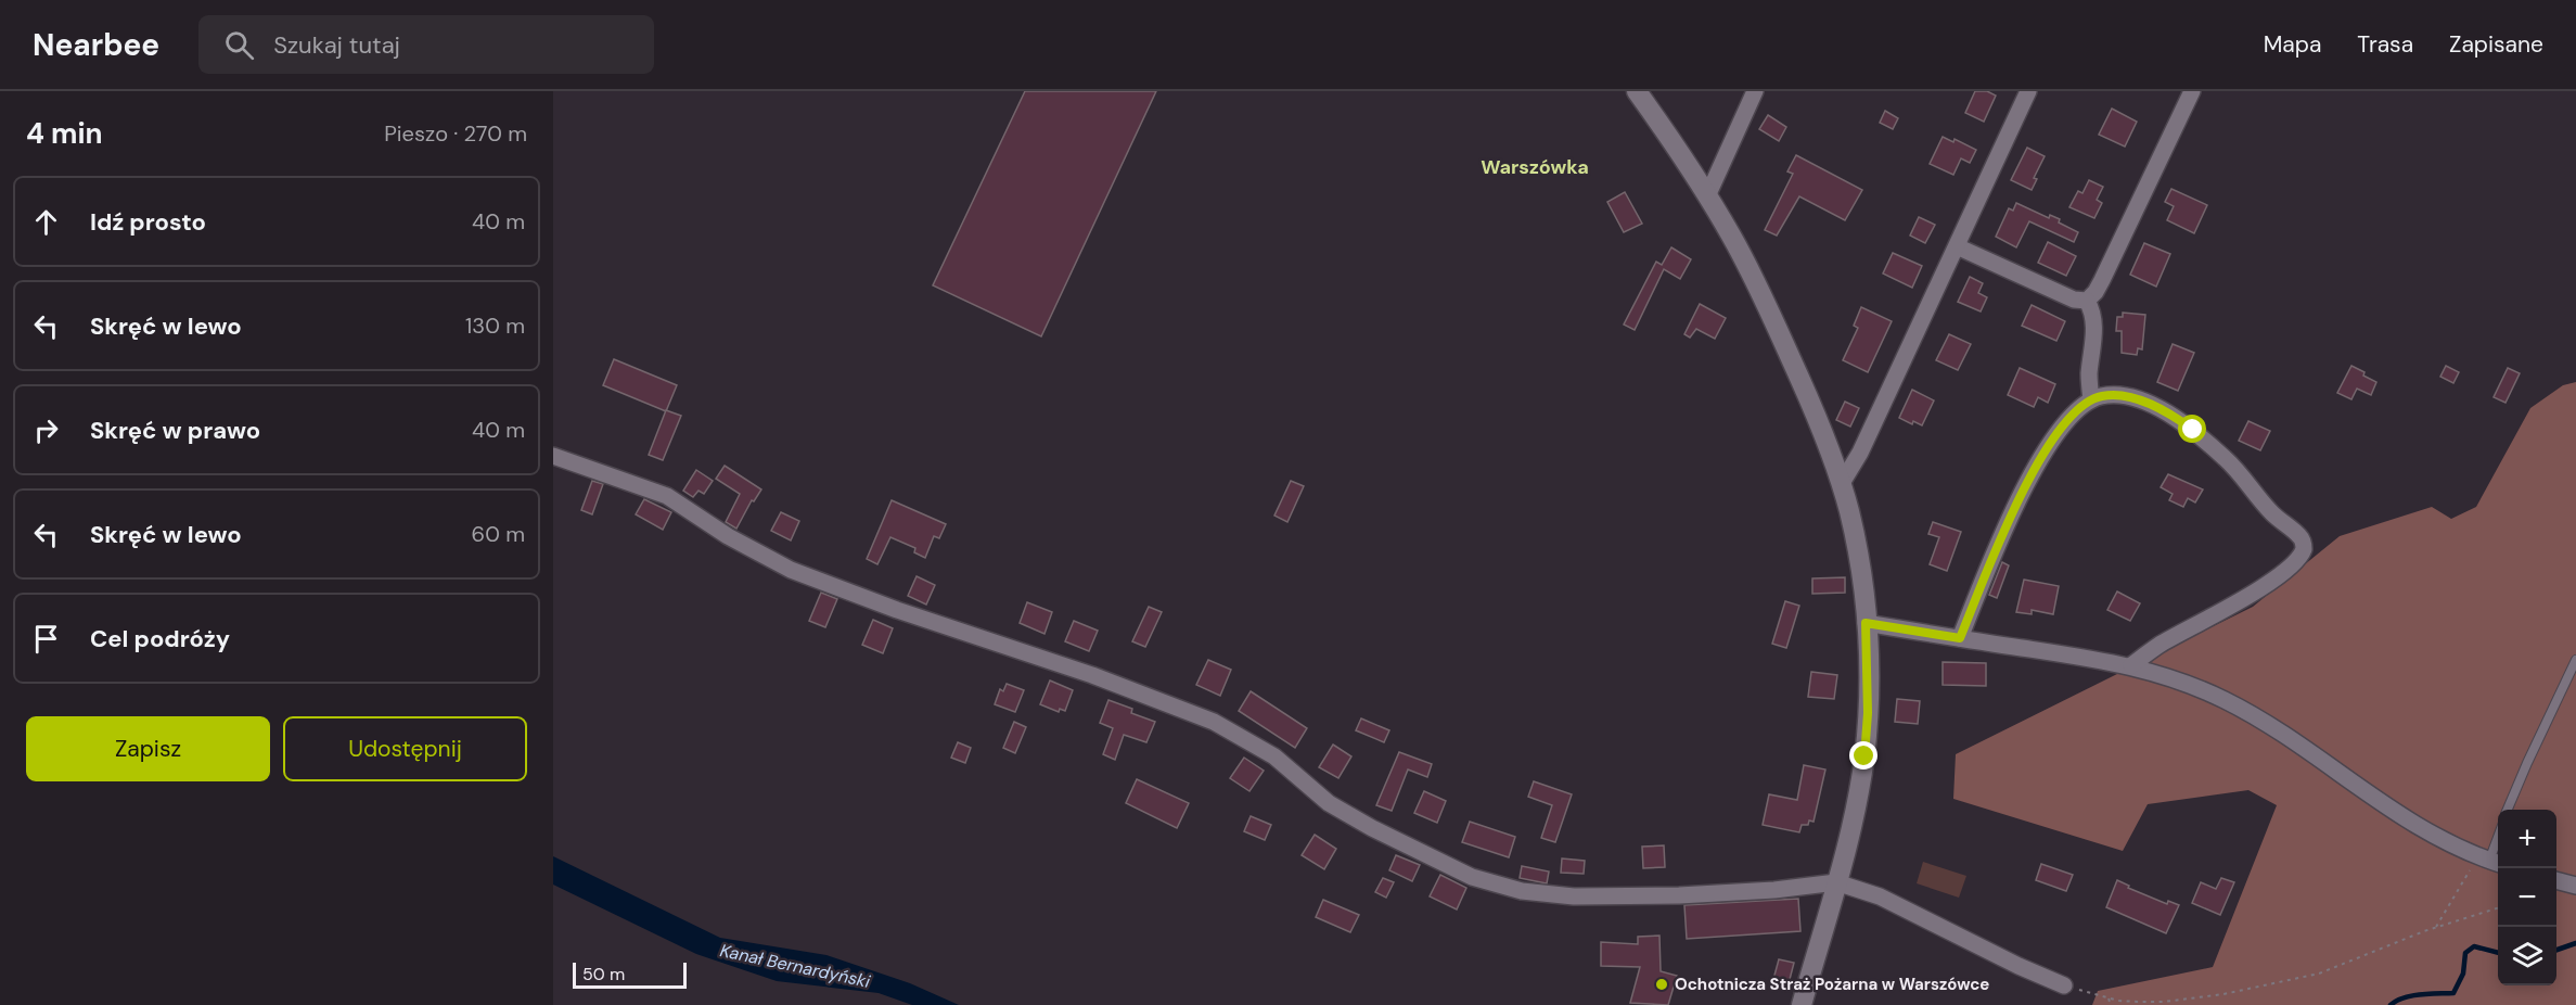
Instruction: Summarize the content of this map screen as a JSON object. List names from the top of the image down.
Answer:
{
  "districts": ["Warszówka"],
  "water": ["Kanał Bernardyński"],
  "places": ["Ochotnicza Straż Pożarna w Warszówce"],
  "scale_bar": "50 m",
  "page": {
    "header": "Nearbee",
    "search": "Szukaj tutaj",
    "nav": ["Mapa", "Trasa", "Zapisane"],
    "heading": ["4 min", "Pieszo · 270 m"],
    "list": [
      ["Idź prosto", "40 m"],
      ["Skręć w lewo", "130 m"],
      ["Skręć w prawo", "40 m"],
      ["Skręć w lewo", "60 m"],
      "Cel podróży"
    ],
    "buttons": ["Zapisz", "Udostępnij"],
    "map_buttons": ["+", "−"],
    "scale": "50 m"
  }
}
